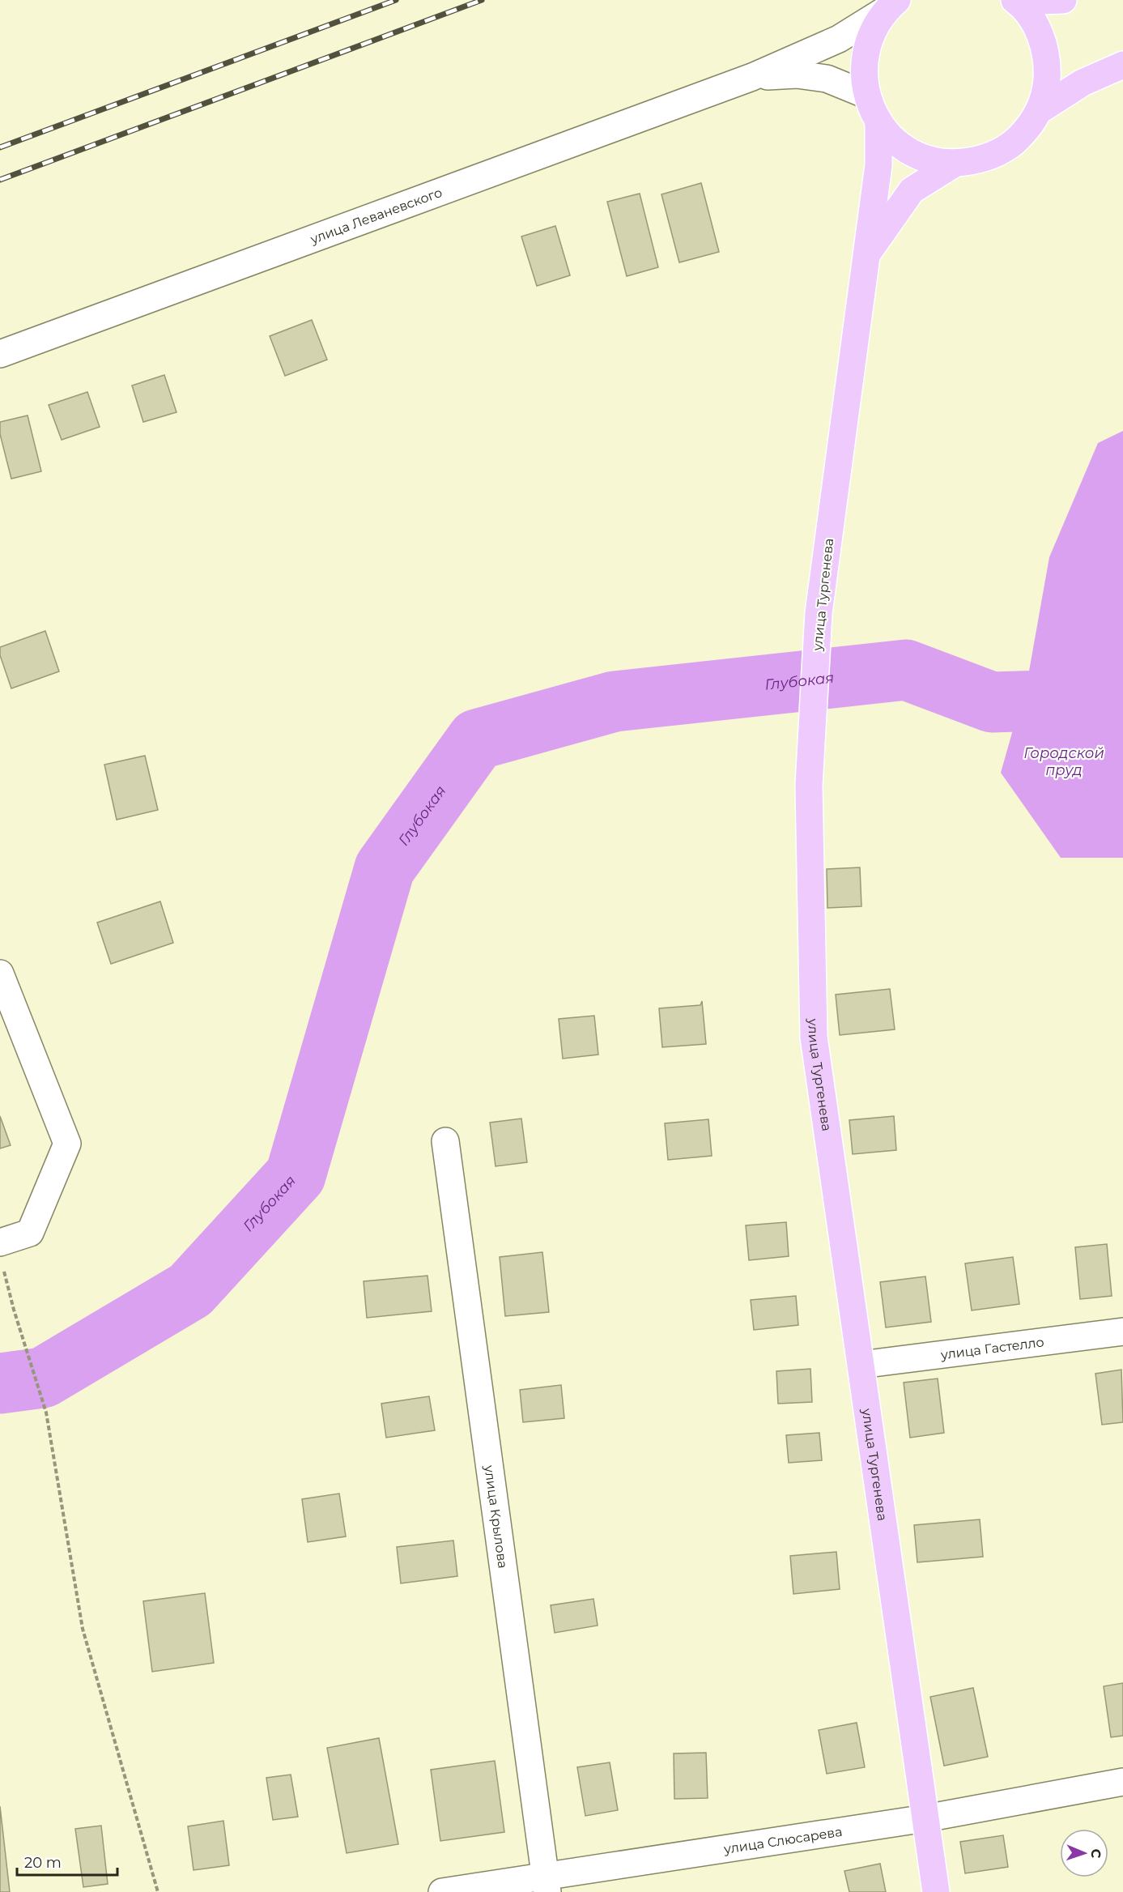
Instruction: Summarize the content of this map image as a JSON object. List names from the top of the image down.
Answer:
{
  "streets": {
    "main road": ["улица Тургенева"],
    "street": [
      "улица Леваневского",
      "улица Гастелло",
      "улица Крылова",
      "улица Слюсарева"
    ]
  },
  "crossings": [
    ["улица Тургенева", "улица Гастелло"],
    ["улица Тургенева", "улица Слюсарева"],
    ["улица Крылова", "улица Слюсарева"]
  ],
  "water": ["Глубокая", "Городской пруд"],
  "scale_bar": "20 m",
  "north": "right"
}
